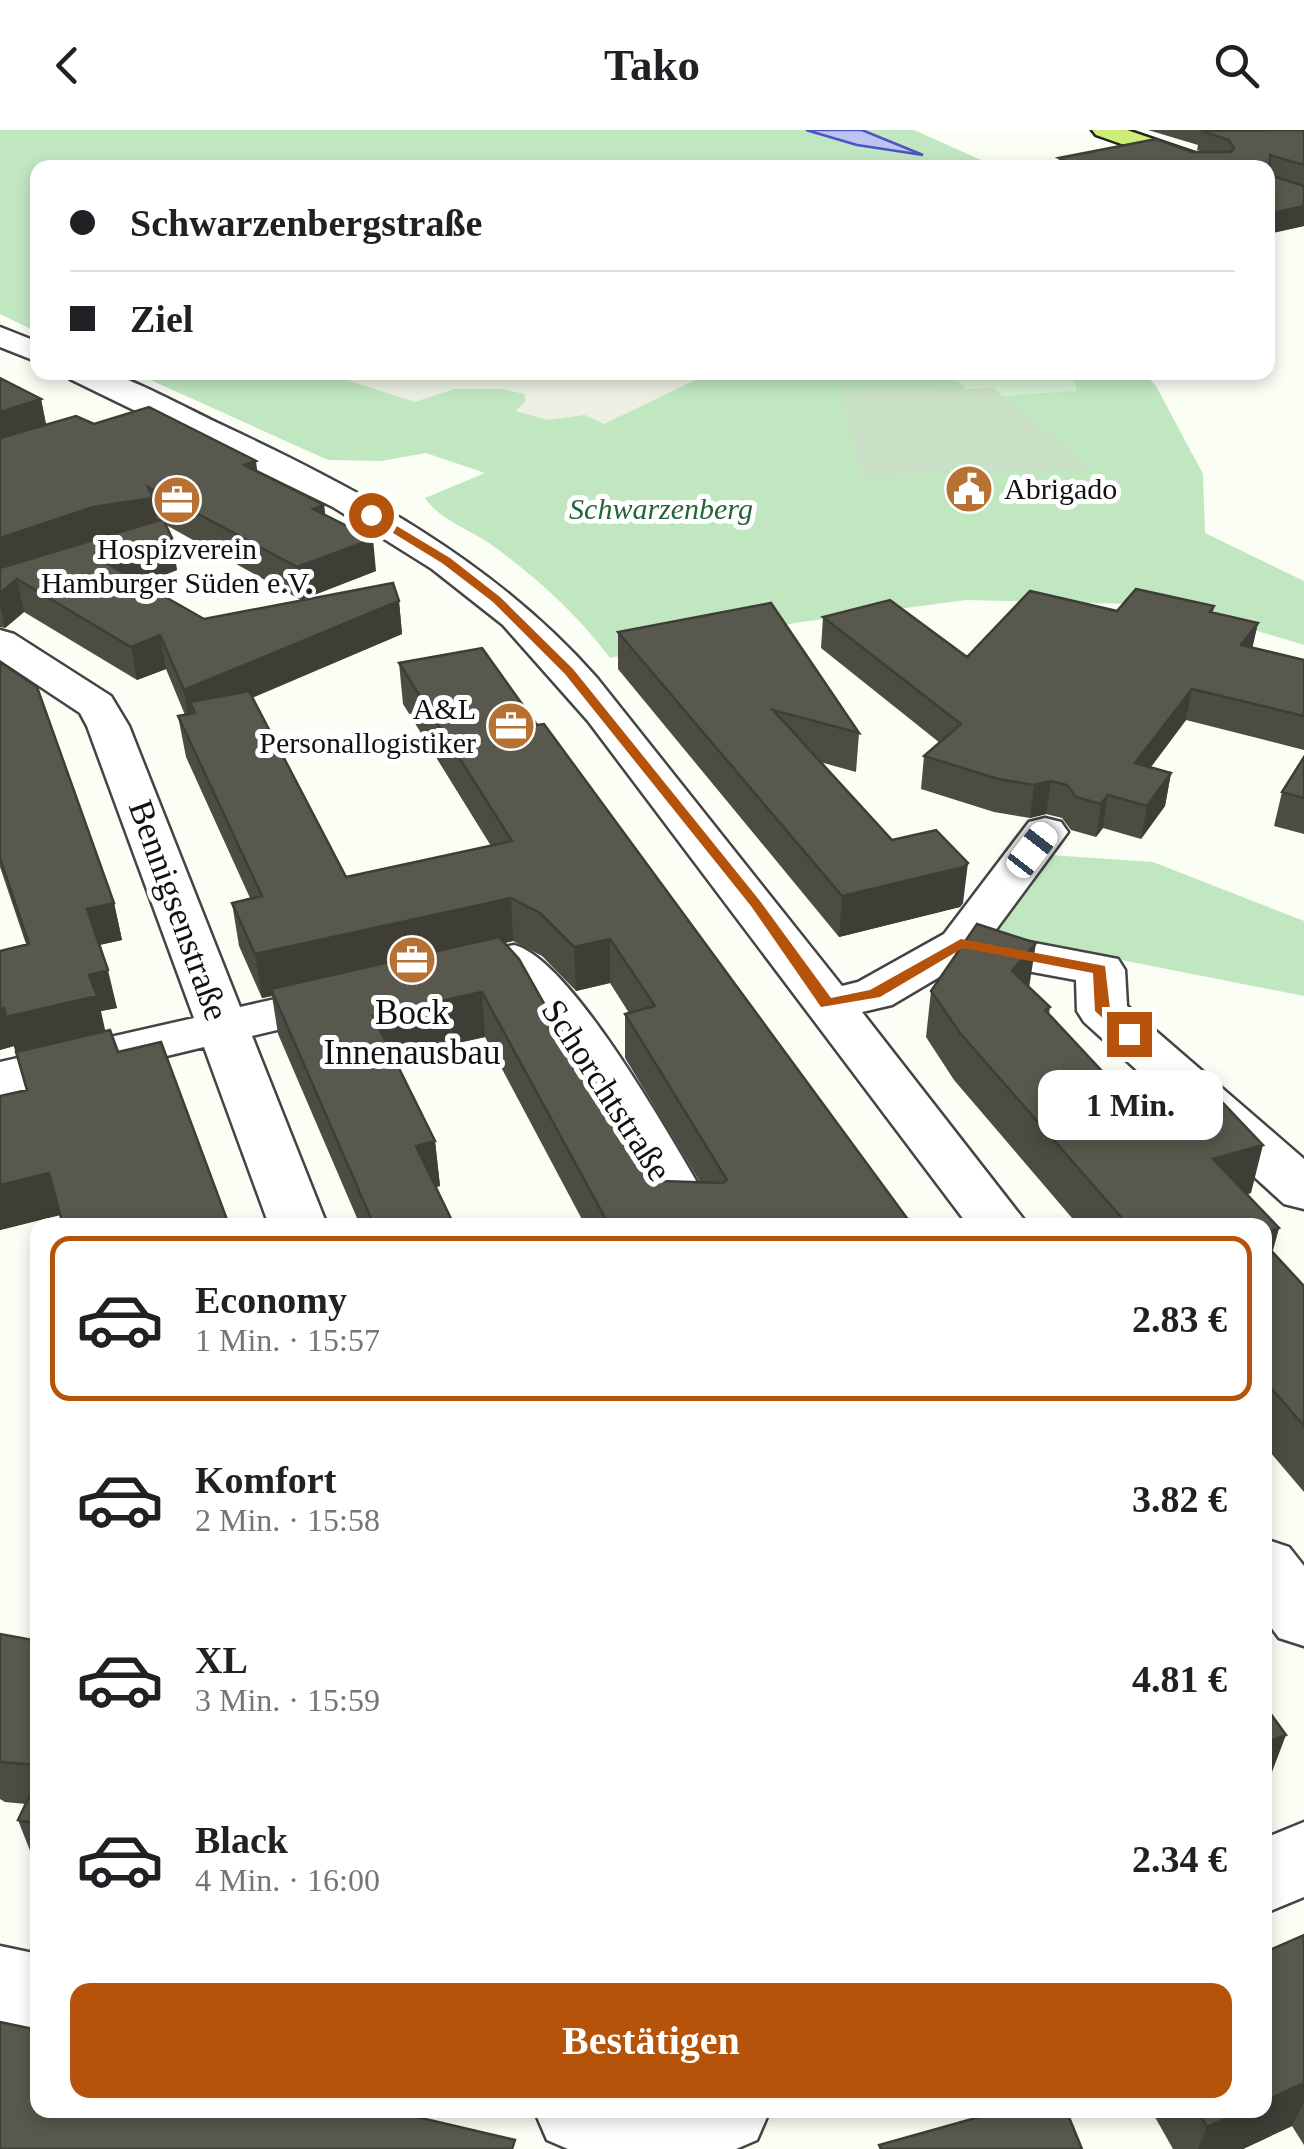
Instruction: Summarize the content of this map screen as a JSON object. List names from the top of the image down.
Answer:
{
  "streets": {
    "street": ["Bennigsenstraße", "Schorchtstraße"]
  },
  "crossings": [
    ["Bennigsenstraße", "Schorchtstraße"]
  ],
  "parks": ["Schwarzenberg"],
  "places": {
    "public building": ["Abrigado"],
    "office": ["Hospizverein Hamburger Süden e.V.", "A&L Personallogistiker", "Bock Innenausbau"]
  },
  "page": {
    "header": "Tako",
    "banner": ["Schwarzenbergstraße", "Ziel"],
    "bubble": "1 Min.",
    "list": [
      {
        "name": "Economy",
        "note": "1 Min. · 15:57",
        "value": "2.83 €"
      },
      {
        "name": "Komfort",
        "note": "2 Min. · 15:58",
        "value": "3.82 €"
      },
      {
        "name": "XL",
        "note": "3 Min. · 15:59",
        "value": "4.81 €"
      },
      {
        "name": "Black",
        "note": "4 Min. · 16:00",
        "value": "2.34 €"
      }
    ],
    "buttons": "Bestätigen"
  }
}
